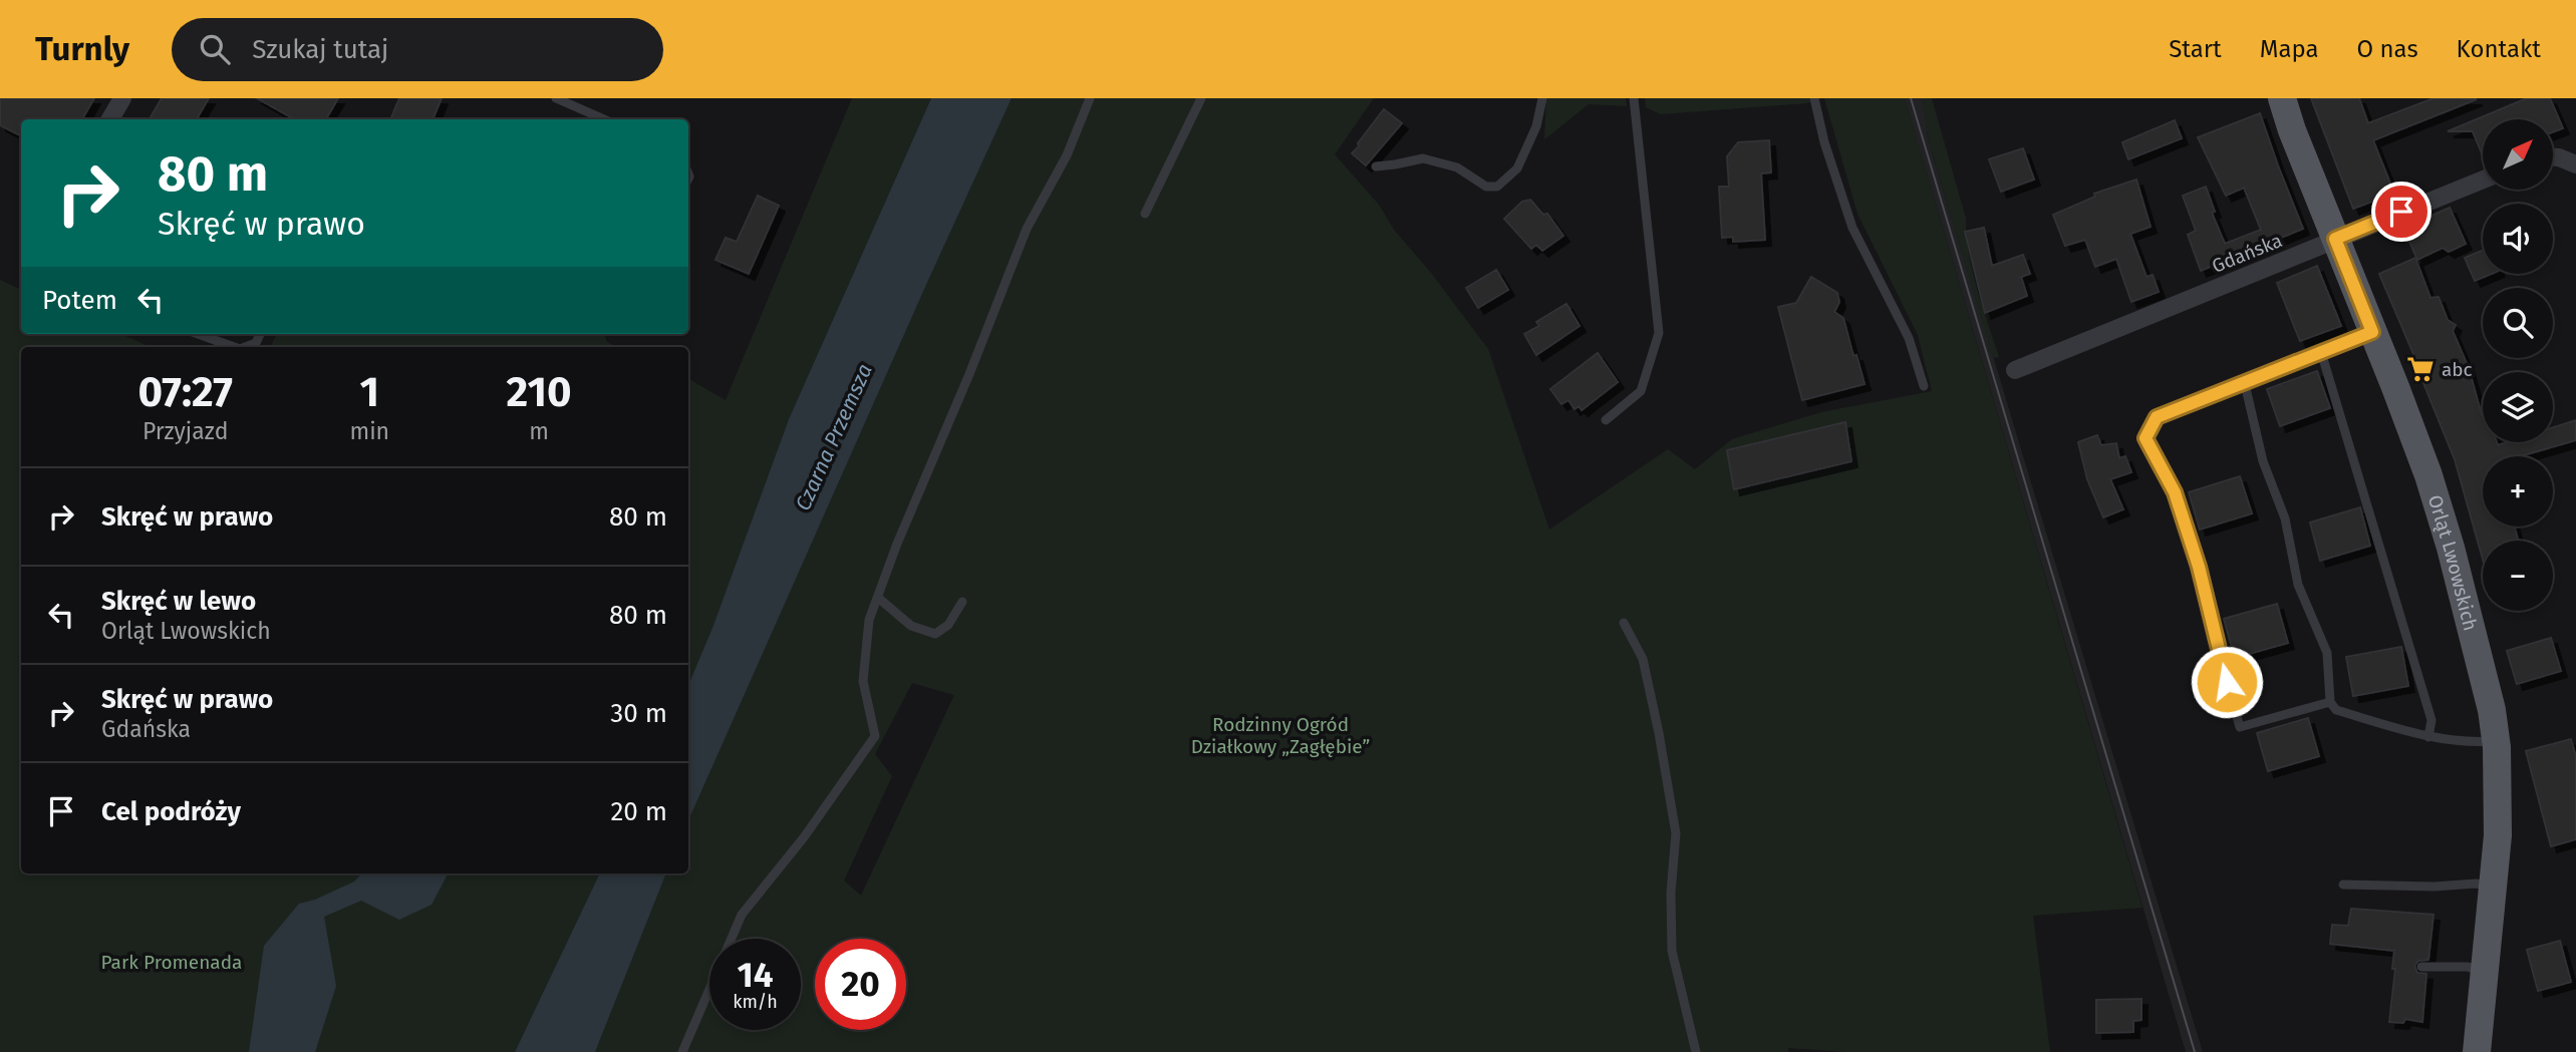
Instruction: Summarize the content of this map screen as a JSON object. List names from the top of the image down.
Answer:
{
  "streets": {
    "main road": ["Orląt Lwowskich"],
    "street": ["Gdańska"]
  },
  "crossings": [
    ["Gdańska", "Orląt Lwowskich"]
  ],
  "water": ["Czarna Przemsza"],
  "parks": ["Rodzinny Ogród Działkowy „Zagłębie”", "Park Promenada"],
  "places": {
    "supermarket": ["abc"]
  },
  "north": "top right",
  "page": {
    "header": "Turnly",
    "search": "Szukaj tutaj",
    "nav": [
      "Start",
      "Mapa",
      "O nas",
      "Kontakt"
    ],
    "map_buttons": ["+", "−"],
    "turn": ["80 m", "Skręć w prawo"],
    "then": "Potem",
    "eta": [
      "07:27",
      "Przyjazd",
      "1",
      "min",
      "210",
      "m"
    ],
    "list": [
      {
        "name": "Skręć w prawo",
        "value": "80 m"
      },
      {
        "name": "Skręć w lewo",
        "note": "Orląt Lwowskich",
        "value": "80 m"
      },
      {
        "name": "Skręć w prawo",
        "note": "Gdańska",
        "value": "30 m"
      },
      {
        "name": "Cel podróży",
        "value": "20 m"
      }
    ],
    "speed": "14 km/h",
    "limit": "20"
  }
}
